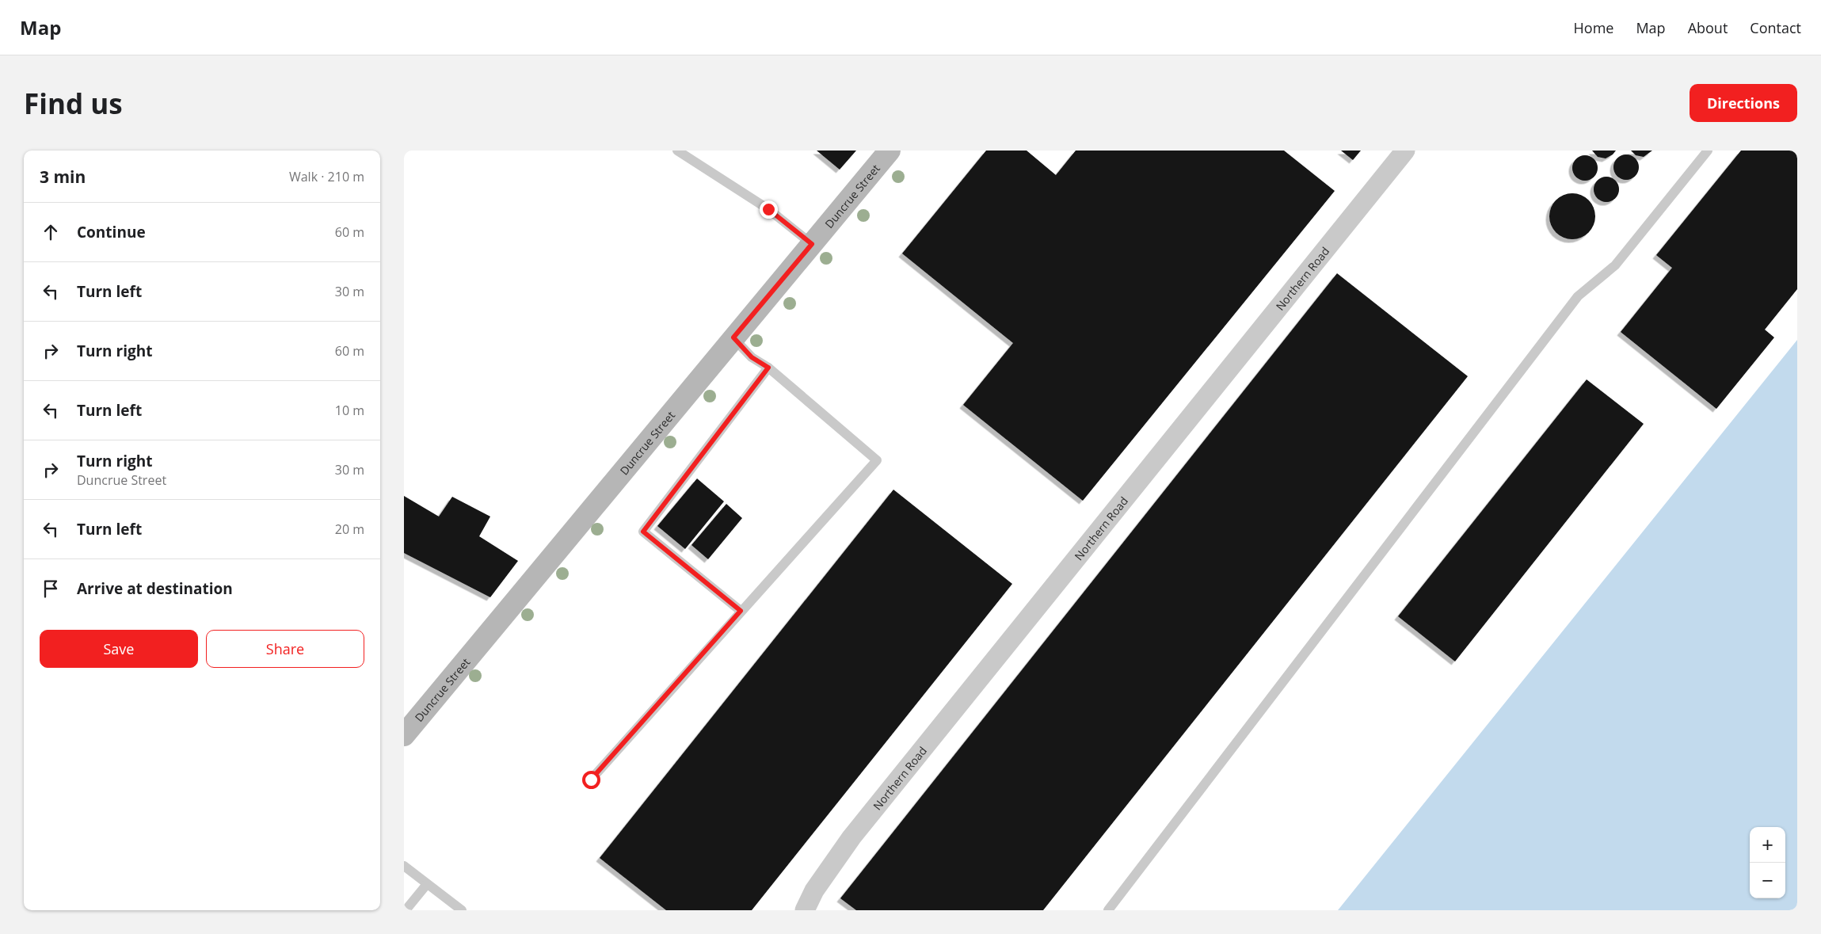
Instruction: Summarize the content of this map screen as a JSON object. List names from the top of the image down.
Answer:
{
  "streets": {
    "street": ["Duncrue Street", "Northern Road"]
  },
  "page": {
    "header": "Map",
    "nav": [
      "Home",
      "Map",
      "About",
      "Contact"
    ],
    "buttons": [
      "Directions",
      ["Save", "Share"]
    ],
    "title": "Find us",
    "heading": ["3 min", "Walk · 210 m"],
    "list": [
      ["Continue", "60 m"],
      ["Turn left", "30 m"],
      ["Turn right", "60 m"],
      ["Turn left", "10 m"],
      ["Turn right", "Duncrue Street", "30 m"],
      ["Turn left", "20 m"],
      "Arrive at destination"
    ],
    "map_buttons": ["+", "−"]
  }
}
